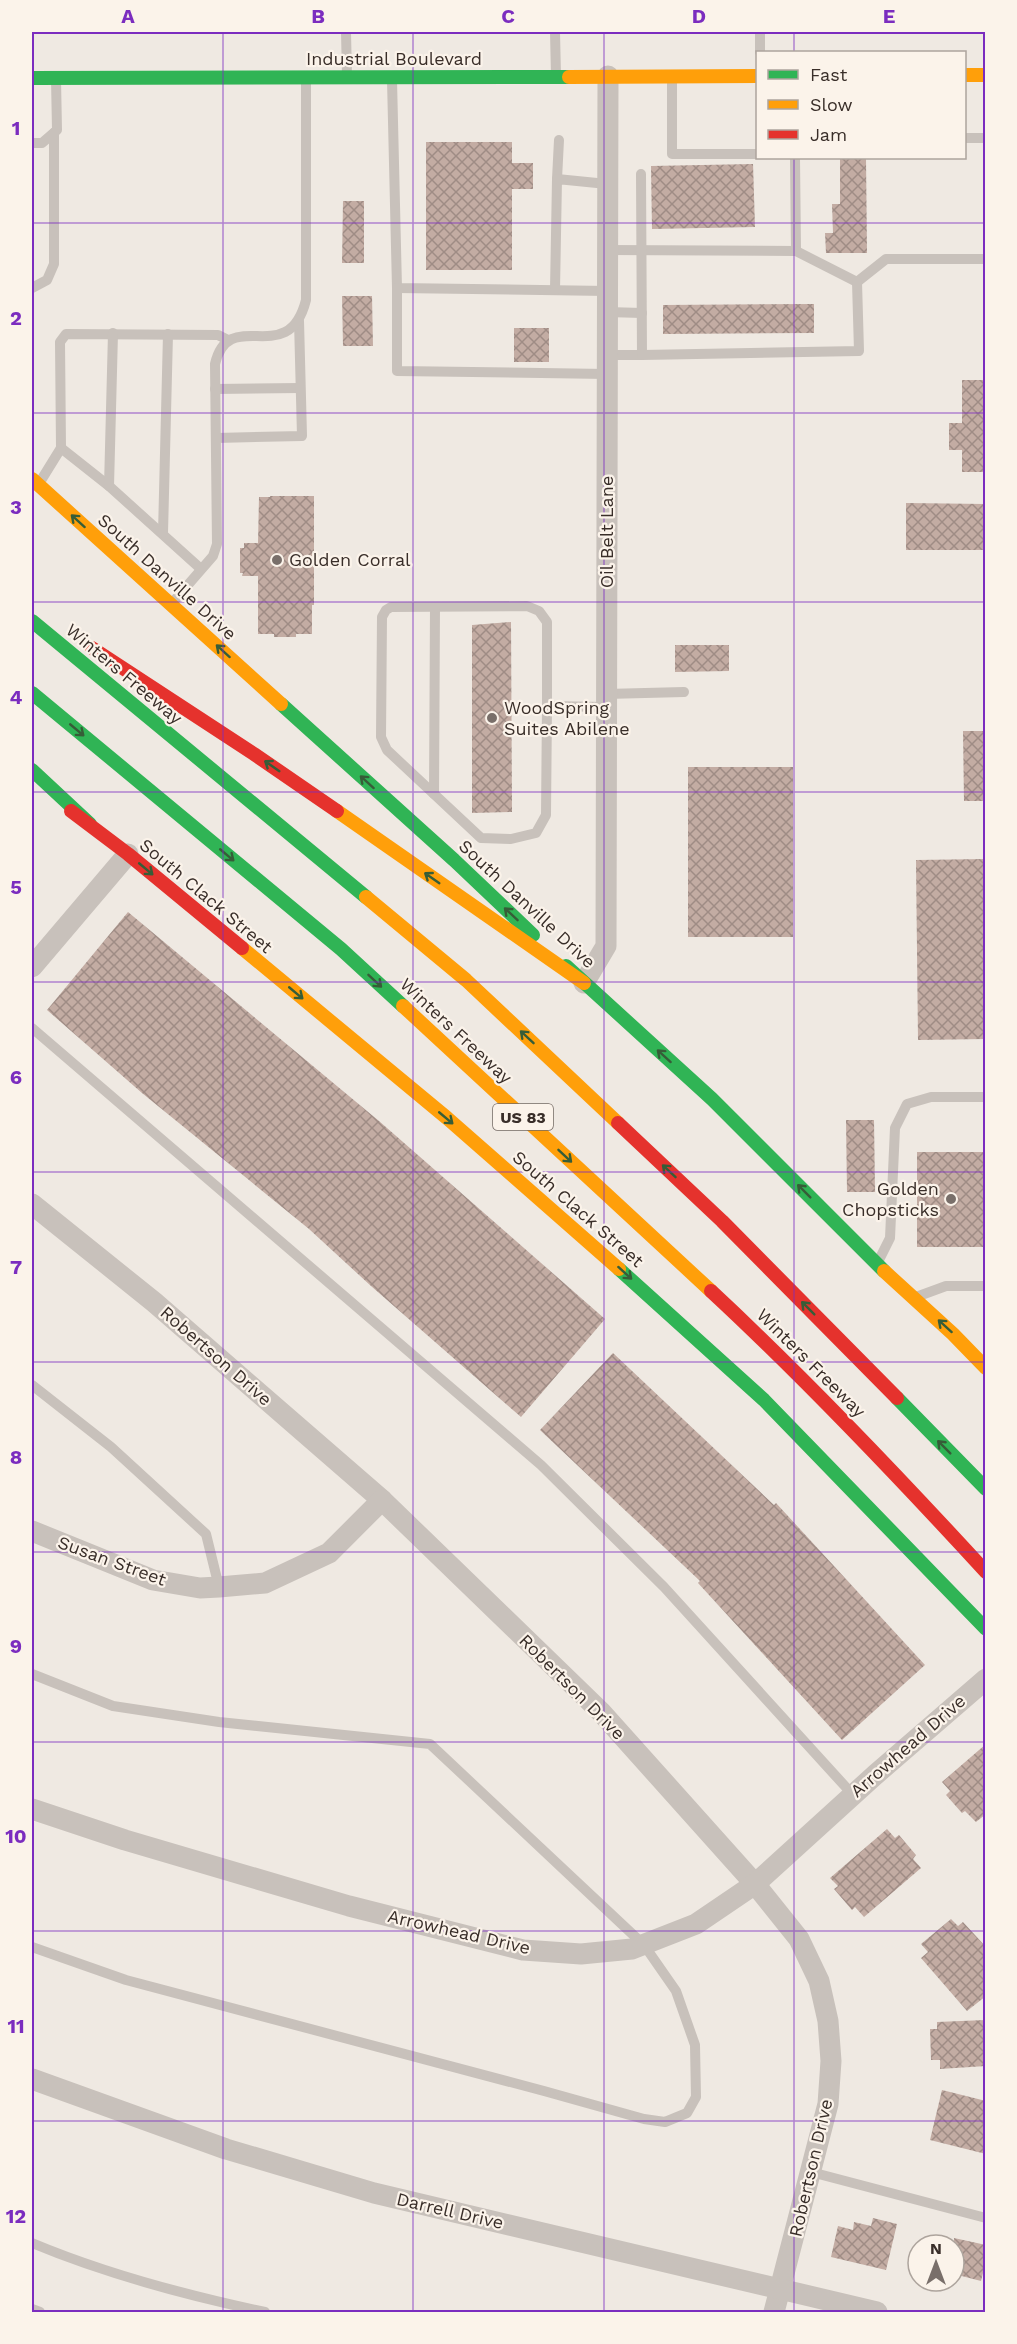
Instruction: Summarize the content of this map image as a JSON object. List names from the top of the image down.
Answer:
{
  "streets": {
    "main road": [
      "Industrial Boulevard",
      "South Danville Drive",
      "Winters Freeway",
      "South Clack Street",
      "US 83"
    ],
    "street": [
      "Oil Belt Lane",
      "Robertson Drive",
      "Susan Street",
      "Arrowhead Drive",
      "Darrell Drive"
    ]
  },
  "crossings": [
    ["Industrial Boulevard", "Oil Belt Lane"],
    ["Oil Belt Lane", "South Danville Drive"],
    ["Robertson Drive", "Susan Street"],
    ["Robertson Drive", "Arrowhead Drive"],
    ["Robertson Drive", "Darrell Drive"]
  ],
  "one_way": ["South Clack Street"],
  "places": ["Golden Corral", "WoodSpring Suites Abilene", "Golden Chopsticks"],
  "legend": ["Fast", "Slow", "Jam"],
  "north": "top",
  "grid": {
    "columns": [
      "A",
      "B",
      "C",
      "D",
      "E"
    ],
    "rows": [
      "1",
      "2",
      "3",
      "4",
      "5",
      "6",
      "7",
      "8",
      "9",
      "10",
      "11",
      "12"
    ]
  }
}
